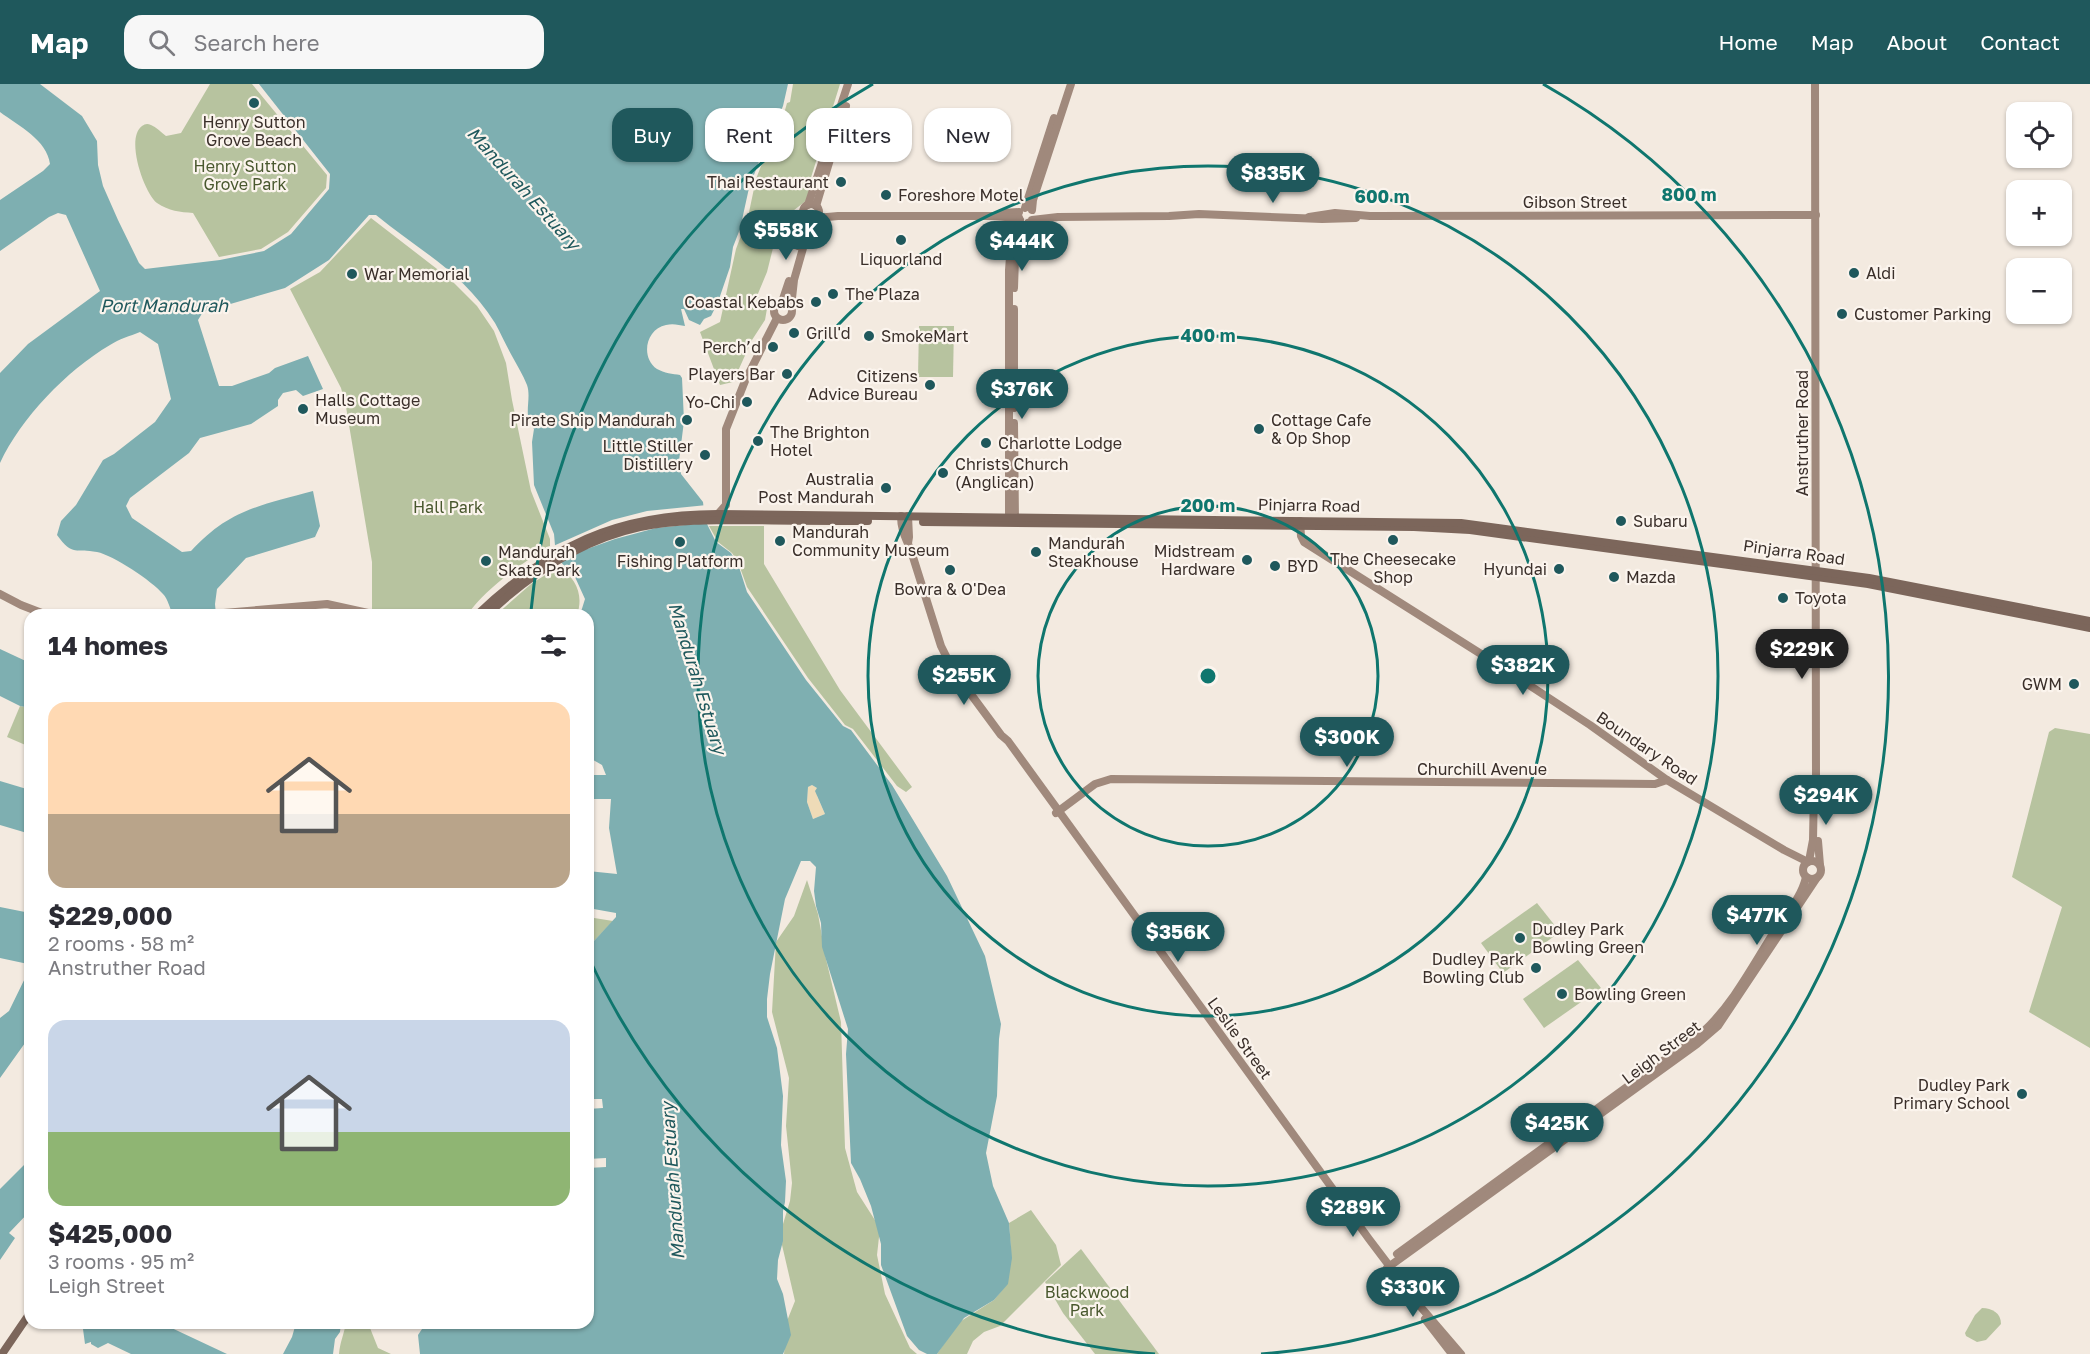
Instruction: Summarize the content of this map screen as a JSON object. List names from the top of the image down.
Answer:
{
  "streets": {
    "main road": ["Pinjarra Road"],
    "street": [
      "Gibson Street",
      "Anstruther Road",
      "Boundary Road",
      "Churchill Avenue",
      "Leslie Street",
      "Leigh Street"
    ]
  },
  "crossings": [
    ["Gibson Street", "Anstruther Road"],
    ["Anstruther Road", "Pinjarra Road"],
    ["Anstruther Road", "Boundary Road"],
    ["Anstruther Road", "Leigh Street"],
    ["Pinjarra Road", "Boundary Road"],
    ["Pinjarra Road", "Leslie Street"],
    ["Boundary Road", "Churchill Avenue"],
    ["Churchill Avenue", "Leslie Street"],
    ["Leslie Street", "Leigh Street"]
  ],
  "water": ["Mandurah Estuary", "Port Mandurah"],
  "parks": ["Henry Sutton Grove Park", "Hall Park", "Blackwood Park"],
  "places": [
    "Henry Sutton Grove Beach",
    "Thai Restaurant",
    "Foreshore Motel",
    "Liquorland",
    "Aldi",
    "War Memorial",
    "The Plaza",
    "Coastal Kebabs",
    "Customer Parking",
    "Grill'd",
    "SmokeMart",
    "Perch’d",
    "Players Bar",
    "Citizens Advice Bureau",
    "Yo-Chi",
    "Halls Cottage Museum",
    "Pirate Ship Mandurah",
    "Cottage Cafe & Op Shop",
    "The Brighton Hotel",
    "Charlotte Lodge",
    "Little Stiller Distillery",
    "Christs Church (Anglican)",
    "Australia Post Mandurah",
    "Subaru",
    "The Cheesecake Shop",
    "Mandurah Community Museum",
    "Fishing Platform",
    "Mandurah Steakhouse",
    "Midstream Hardware",
    "Mandurah Skate Park",
    "BYD",
    "Hyundai",
    "Bowra & O'Dea",
    "Mazda",
    "Toyota",
    "GWM",
    "Dudley Park Bowling Green",
    "Dudley Park Bowling Club",
    "Bowling Green",
    "Dudley Park Primary School"
  ],
  "page": {
    "header": "Map",
    "search": "Search here",
    "nav": [
      "Home",
      "Map",
      "About",
      "Contact"
    ],
    "map_buttons": ["+", "−"],
    "chip": [
      "Buy",
      "Rent",
      "Filters",
      "New"
    ],
    "price": [
      "$835K",
      "$558K",
      "$444K",
      "$376K",
      "$229K",
      "$382K",
      "$255K",
      "$300K",
      "$294K",
      "$477K",
      "$356K",
      "$425K",
      "$289K",
      "$330K"
    ],
    "heading": "14 homes",
    "list": [
      {
        "name": "$229,000",
        "note": "2 rooms · 58 m² · Anstruther Road"
      },
      {
        "name": "$425,000",
        "note": "3 rooms · 95 m² · Leigh Street"
      }
    ]
  },
  "rings": [
    "800 m",
    "600 m",
    "400 m",
    "200 m"
  ]
}
